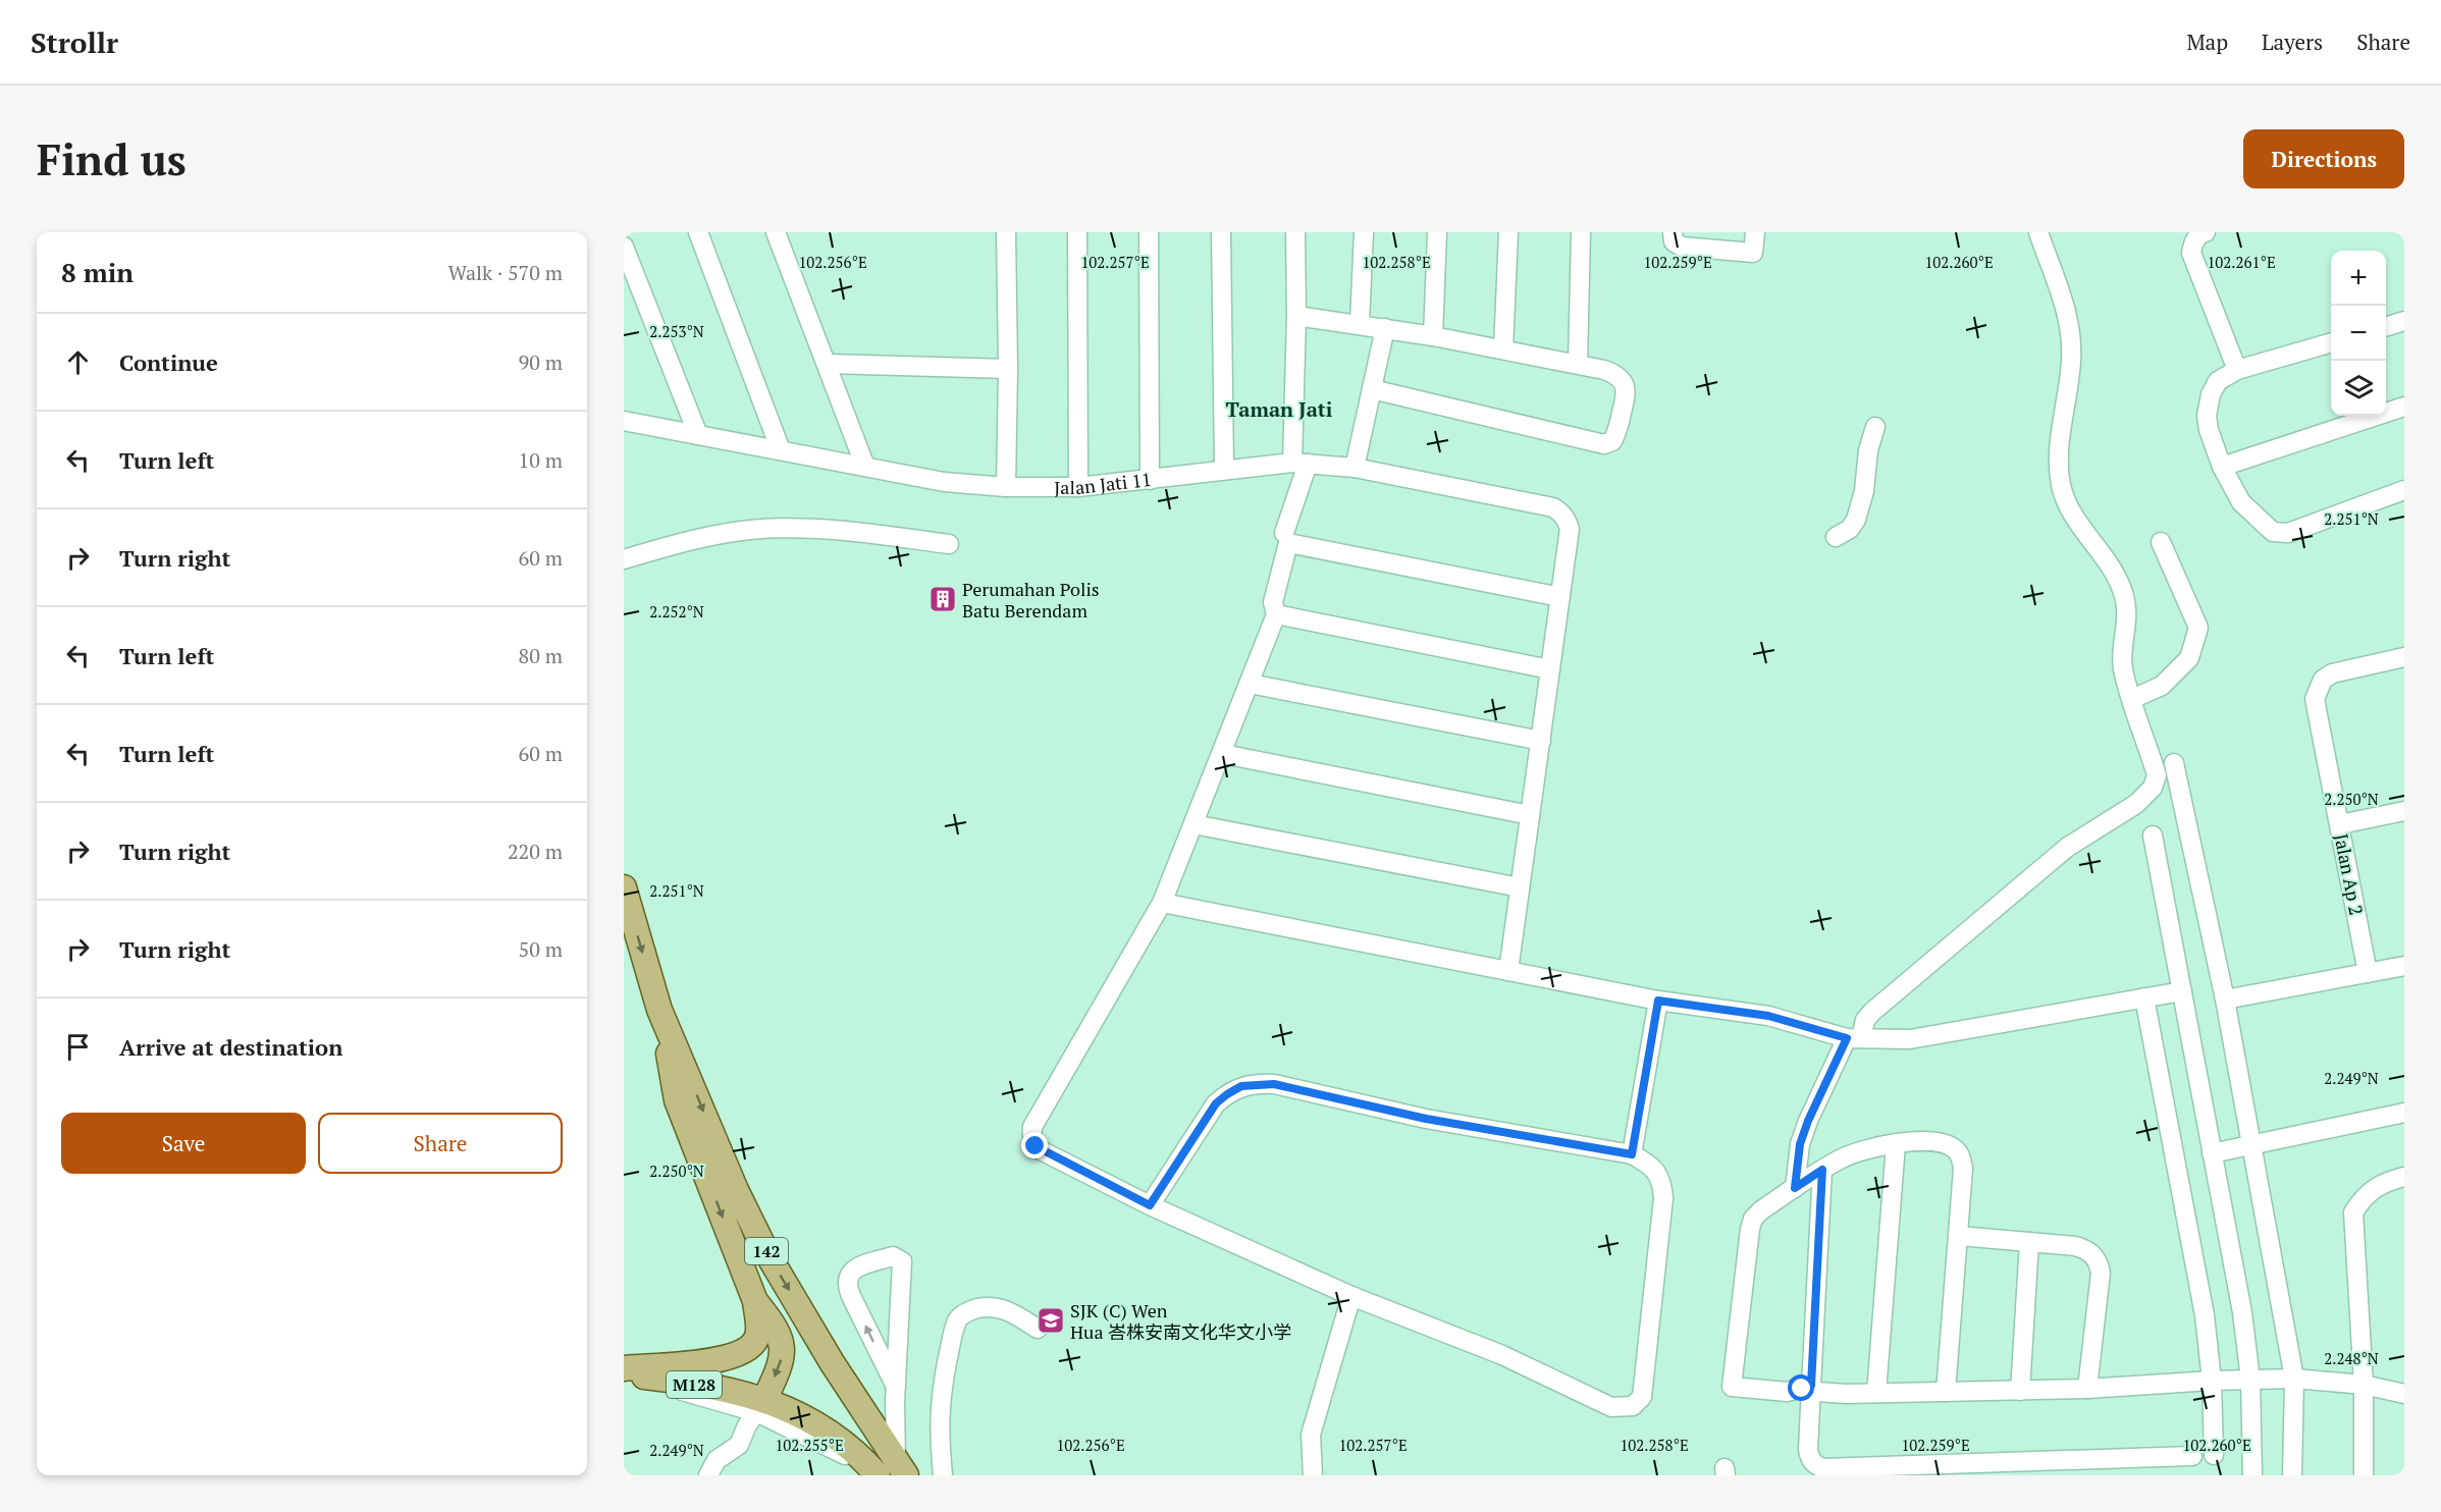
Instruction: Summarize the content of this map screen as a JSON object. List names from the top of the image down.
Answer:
{
  "streets": {
    "main road": ["142", "M128"],
    "street": ["Jalan Jati 11", "Jalan Ap 2"]
  },
  "districts": ["Taman Jati"],
  "places": {
    "building": ["Perumahan Polis Batu Berendam"],
    "school or university": ["SJK (C) Wen Hua 峇株安南文化华文小学"]
  },
  "page": {
    "header": "Strollr",
    "nav": ["Map", "Layers", "Share"],
    "buttons": [
      "Directions",
      ["Save", "Share"]
    ],
    "title": "Find us",
    "heading": ["8 min", "Walk · 570 m"],
    "map_buttons": ["+", "−"],
    "list": [
      ["Continue", "90 m"],
      ["Turn left", "10 m"],
      ["Turn right", "60 m"],
      ["Turn left", "80 m"],
      ["Turn left", "60 m"],
      ["Turn right", "220 m"],
      ["Turn right", "50 m"],
      "Arrive at destination"
    ]
  },
  "coordinates": [
    "102.256°E",
    "102.257°E",
    "102.258°E",
    "102.259°E",
    "102.260°E",
    "102.261°E",
    "2.253°N",
    "2.251°N",
    "2.252°N",
    "2.250°N",
    "2.249°N",
    "2.248°N",
    "102.255°E"
  ]
}
